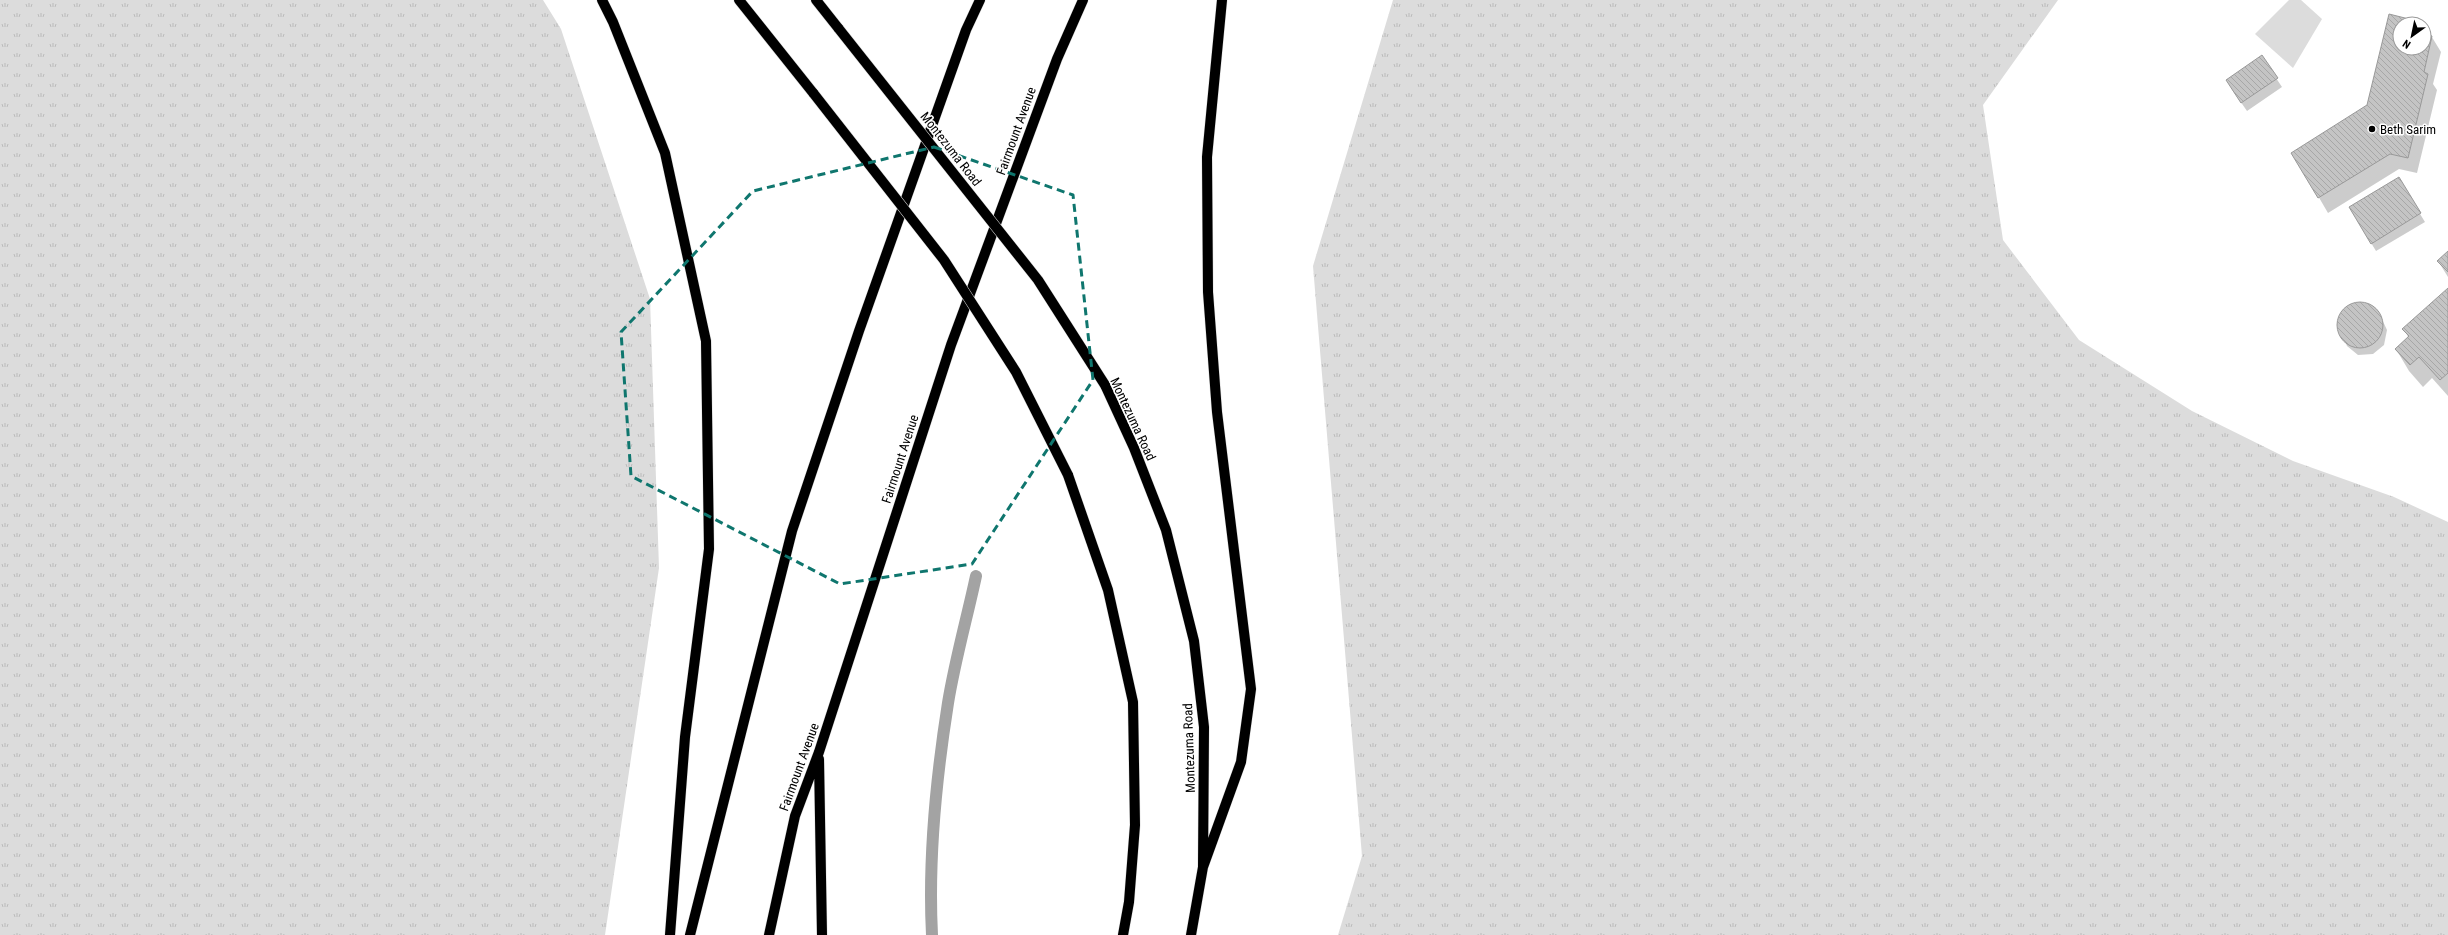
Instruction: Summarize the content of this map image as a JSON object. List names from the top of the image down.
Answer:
{
  "streets": {
    "main road": ["Fairmount Avenue", "Montezuma Road"]
  },
  "places": ["Beth Sarim"],
  "north": "bottom left"
}
